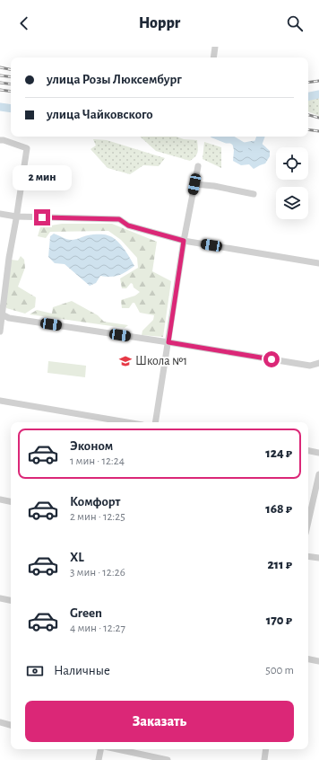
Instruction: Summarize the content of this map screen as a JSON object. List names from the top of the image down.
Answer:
{
  "places": {
    "school or university": ["Школа №1"]
  },
  "page": {
    "header": "Hoppr",
    "banner": ["улица Розы Люксембург", "улица Чайковского"],
    "bubble": "2 мин",
    "list": [
      {
        "name": "Эконом",
        "note": "1 мин · 12:24",
        "value": "124 ₽"
      },
      {
        "name": "Комфорт",
        "note": "2 мин · 12:25",
        "value": "168 ₽"
      },
      {
        "name": "XL",
        "note": "3 мин · 12:26",
        "value": "211 ₽"
      },
      {
        "name": "Green",
        "note": "4 мин · 12:27",
        "value": "170 ₽"
      }
    ],
    "pay": ["Наличные", "500 m"],
    "buttons": "Заказать"
  }
}
